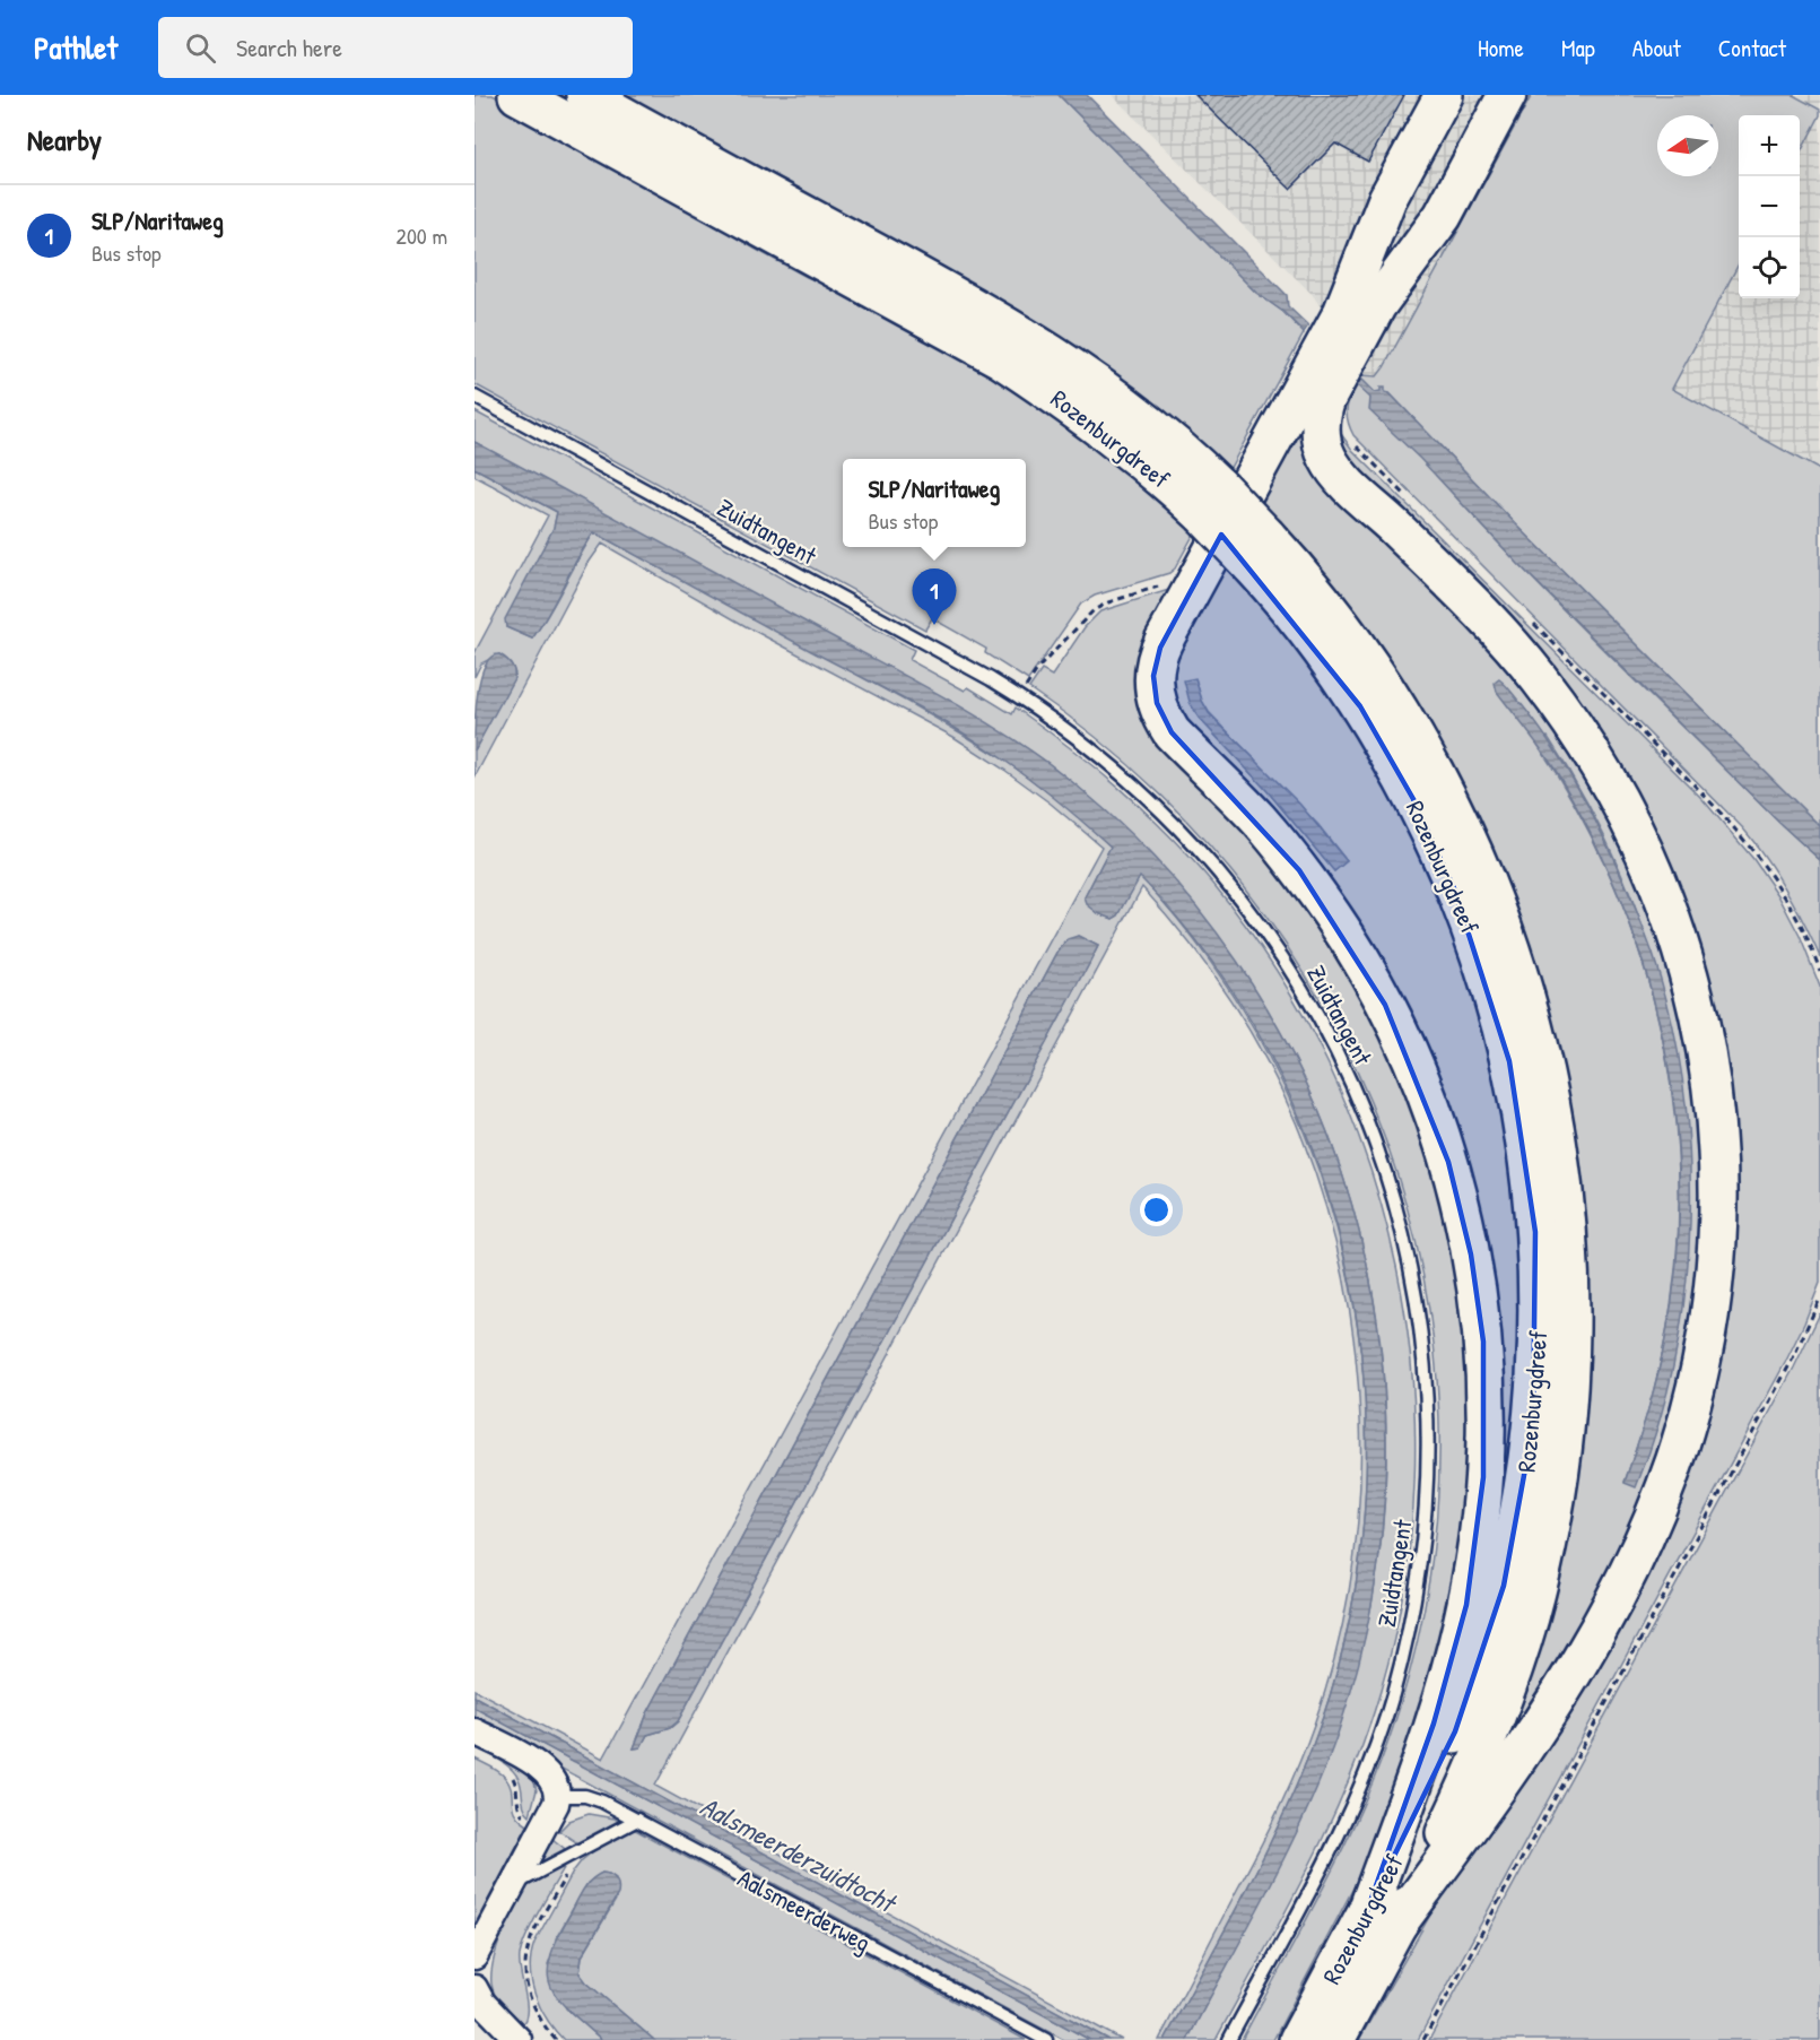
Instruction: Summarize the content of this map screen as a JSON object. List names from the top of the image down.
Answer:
{
  "streets": {
    "highway": ["Rozenburgdreef"],
    "lane": ["Zuidtangent", "Aalsmeerderweg"]
  },
  "water": ["Aalsmeerderzuidtocht"],
  "north": "left",
  "page": {
    "header": "Pathlet",
    "search": "Search here",
    "nav": [
      "Home",
      "Map",
      "About",
      "Contact"
    ],
    "heading": "Nearby",
    "map_buttons": ["+", "−"],
    "list": [
      {
        "mark": "1",
        "name": "SLP/Naritaweg",
        "note": "Bus stop",
        "value": "200 m"
      }
    ],
    "popup": ["SLP/Naritaweg", "Bus stop"],
    "pins": "1"
  }
}
